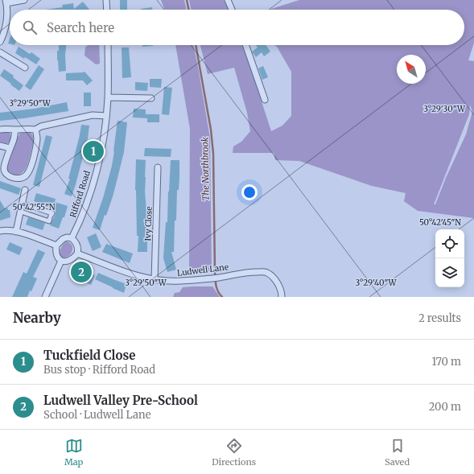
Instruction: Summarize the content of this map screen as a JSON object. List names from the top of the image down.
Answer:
{
  "streets": {
    "street": ["Rifford Road", "Ivy Close", "Ludwell Lane"]
  },
  "crossings": [
    ["Rifford Road", "Ludwell Lane"],
    ["Ivy Close", "Ludwell Lane"]
  ],
  "water": ["The Northbrook"],
  "north": "top left",
  "page": {
    "search": "Search here",
    "pins": ["1", "2"],
    "heading": ["Nearby", "2 results"],
    "list": [
      {
        "mark": "1",
        "name": "Tuckfield Close",
        "note": "Bus stop · Rifford Road",
        "value": "170 m"
      },
      {
        "mark": "2",
        "name": "Ludwell Valley Pre-School",
        "note": "School · Ludwell Lane",
        "value": "200 m"
      }
    ],
    "nav": ["Map", "Directions", "Saved"]
  },
  "coordinates": [
    "3°29'50\"W",
    "3°29'30\"W",
    "50°42'55\"N",
    "50°42'45\"N",
    "3°29'40\"W"
  ]
}
